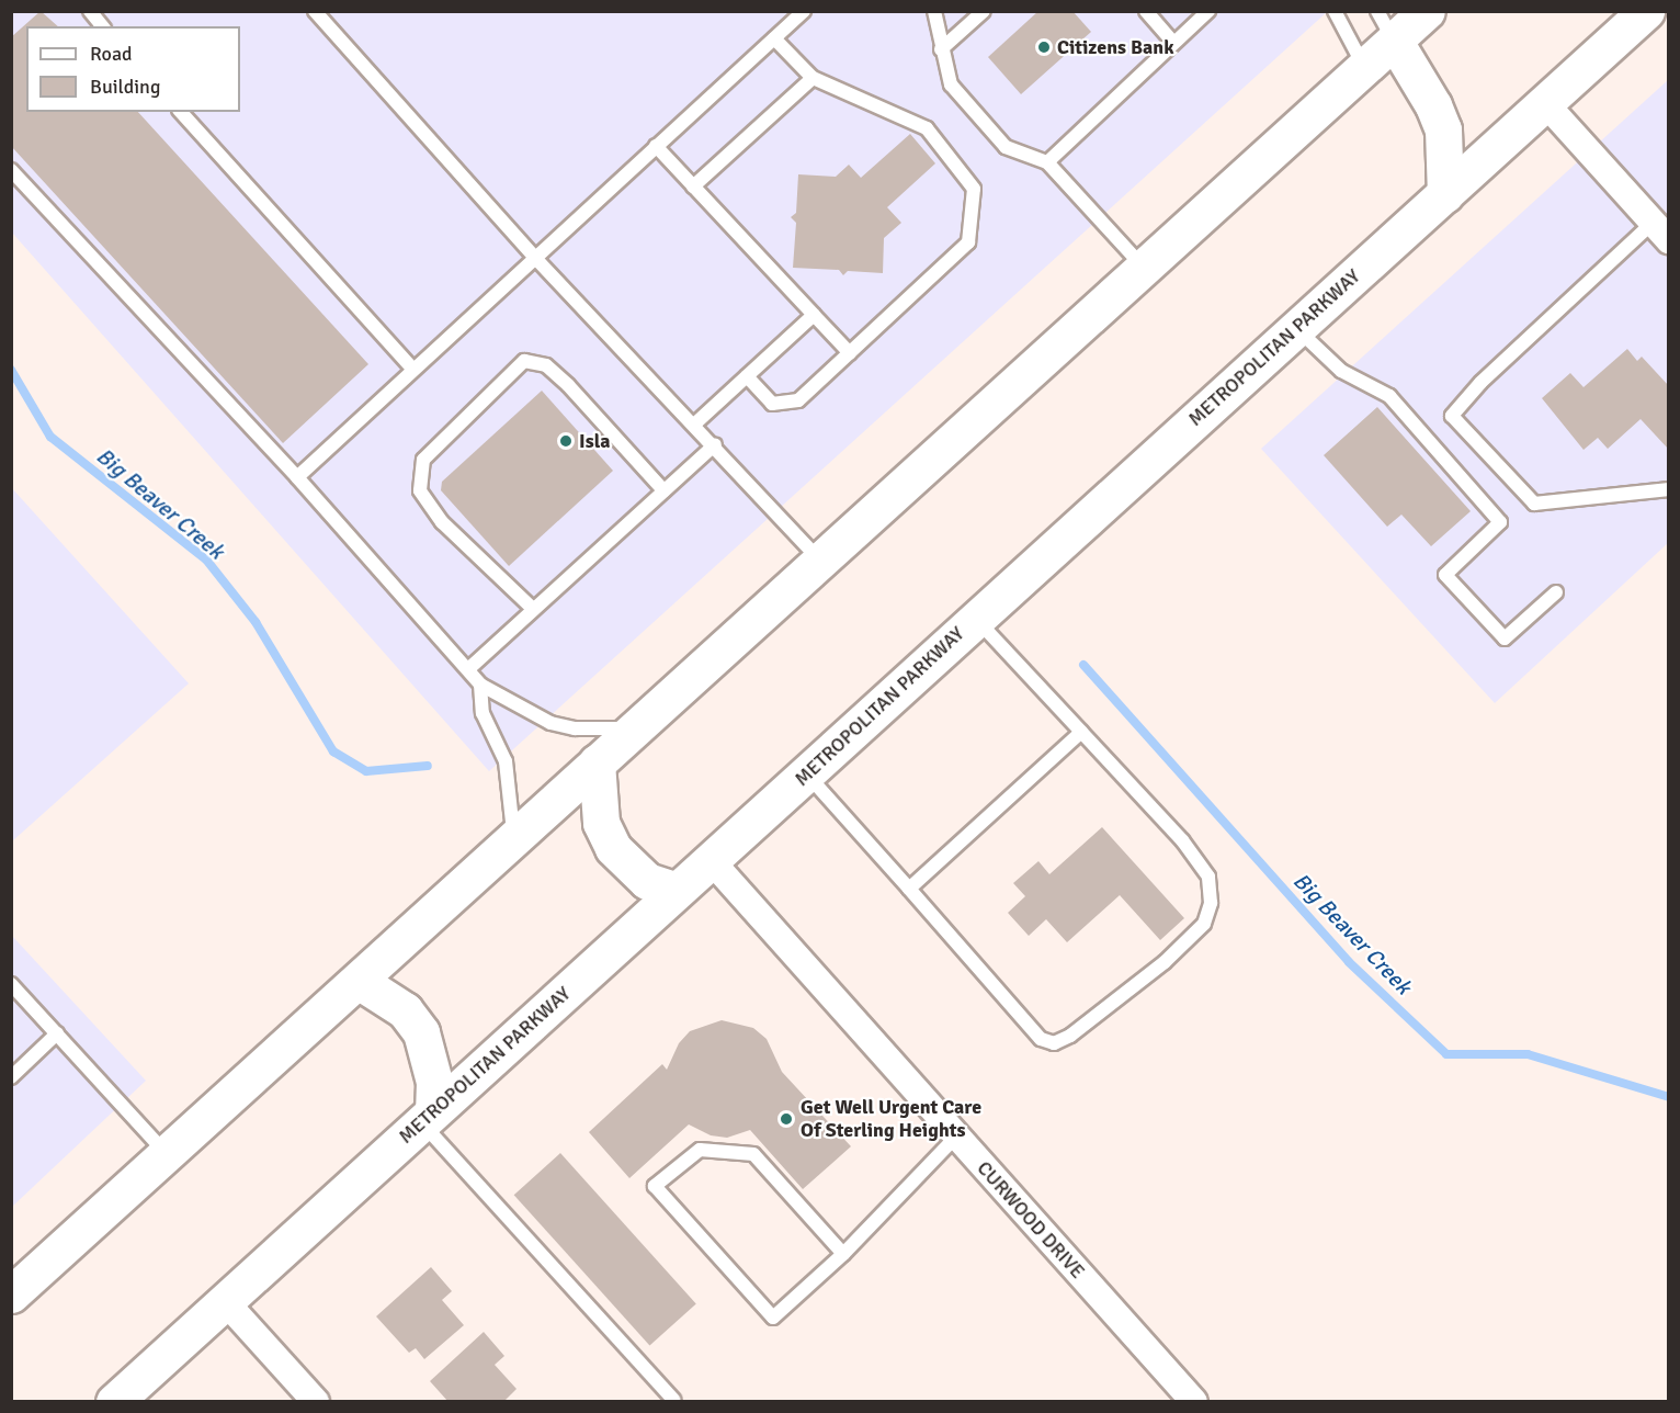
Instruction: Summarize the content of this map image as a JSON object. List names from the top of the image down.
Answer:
{
  "streets": {
    "main road": ["METROPOLITAN PARKWAY"],
    "street": ["CURWOOD DRIVE"]
  },
  "crossings": [
    ["METROPOLITAN PARKWAY", "CURWOOD DRIVE"]
  ],
  "water": ["Big Beaver Creek"],
  "places": ["Citizens Bank", "Isla", "Get Well Urgent Care Of Sterling Heights"],
  "legend": ["Road", "Building"]
}
